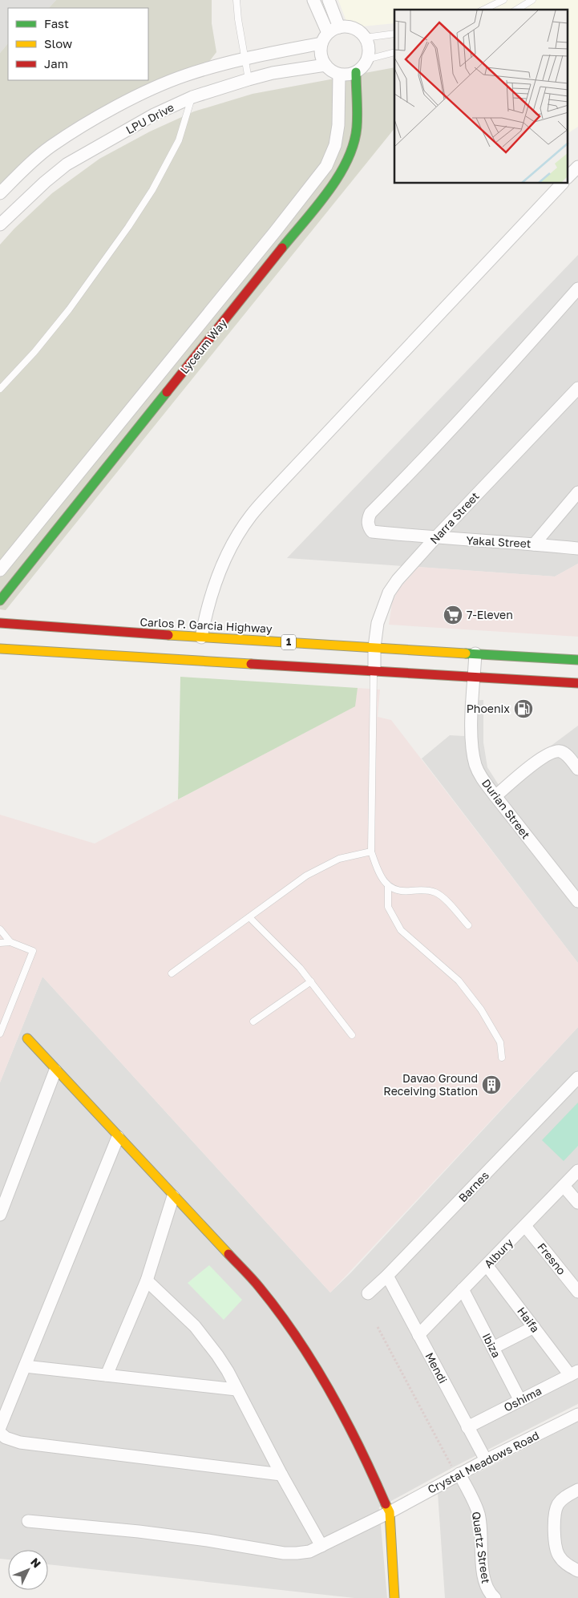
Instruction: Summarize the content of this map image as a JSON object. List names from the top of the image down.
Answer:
{
  "streets": {
    "main road": ["Lyceum Way", "Carlos P. Garcia Highway", "1"],
    "street": [
      "LPU Drive",
      "Narra Street",
      "Yakal Street",
      "Durian Street",
      "Barnes",
      "Albury",
      "Fresno",
      "Haifa",
      "Ibiza",
      "Mendi",
      "Oshima",
      "Crystal Meadows Road",
      "Quartz Street"
    ]
  },
  "crossings": [
    ["LPU Drive", "Lyceum Way"],
    ["Narra Street", "Yakal Street"],
    ["Narra Street", "Carlos P. Garcia Highway"],
    ["Carlos P. Garcia Highway", "Durian Street"],
    ["Barnes", "Mendi"],
    ["Albury", "Fresno"],
    ["Albury", "Haifa"],
    ["Albury", "Ibiza"],
    ["Albury", "Mendi"],
    ["Haifa", "Oshima"],
    ["Ibiza", "Oshima"],
    ["Mendi", "Oshima"],
    ["Mendi", "Crystal Meadows Road"],
    ["Crystal Meadows Road", "Quartz Street"]
  ],
  "places": {
    "supermarket": ["7-Eleven"],
    "fuel station": ["Phoenix"],
    "building": ["Davao Ground Receiving Station"]
  },
  "legend": ["Fast", "Slow", "Jam"],
  "north": "top right"
}
